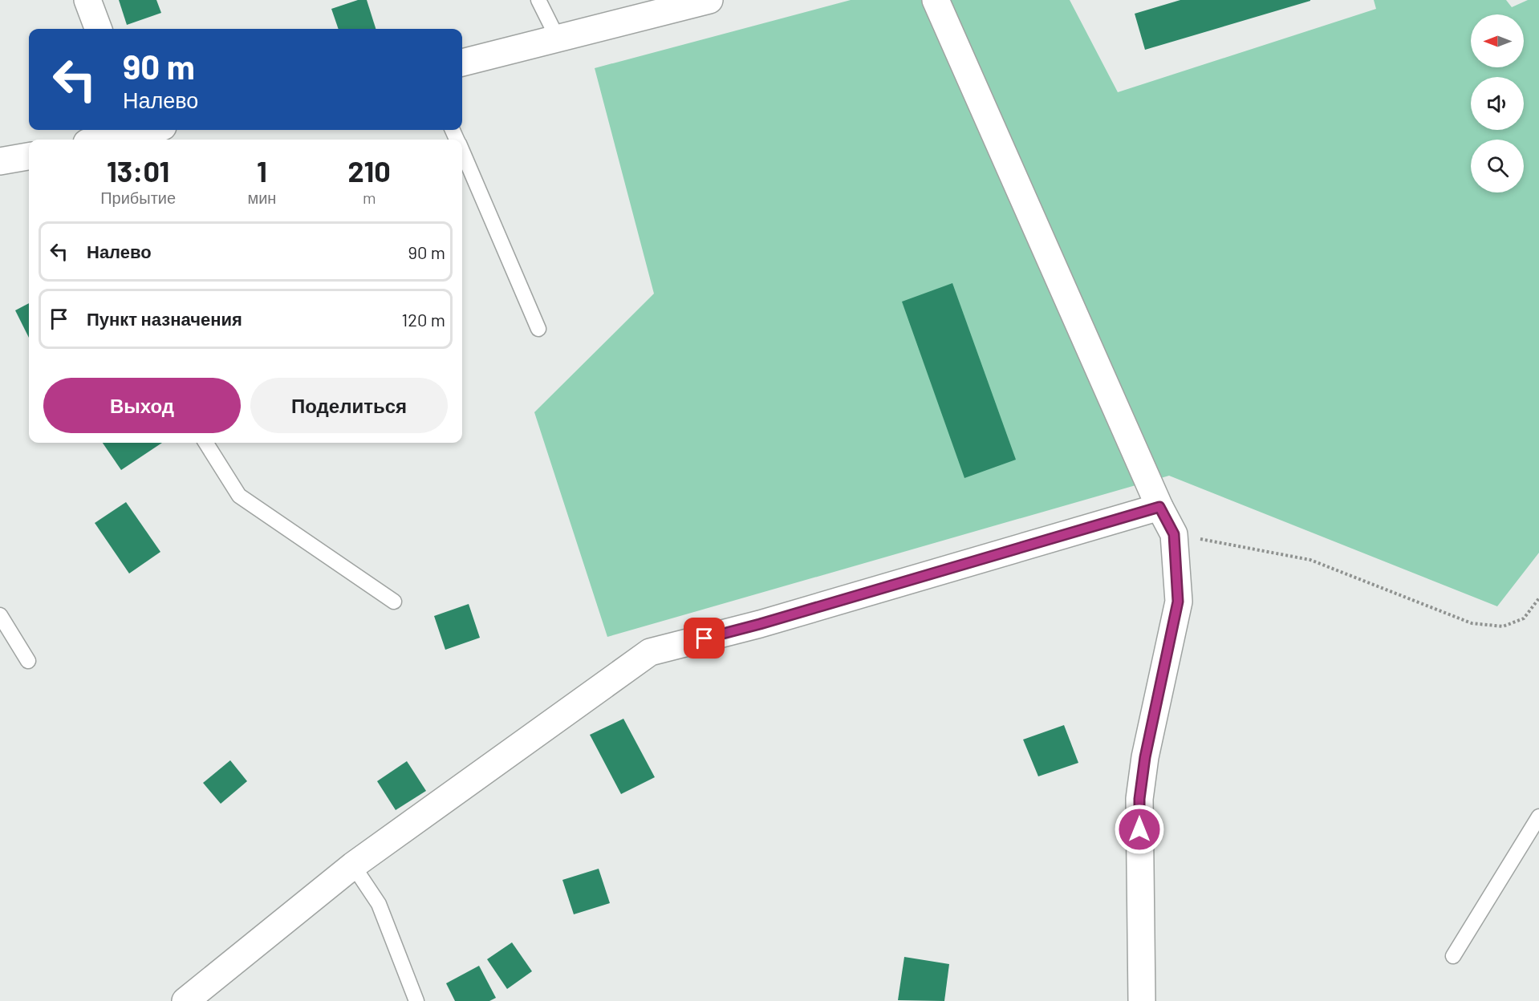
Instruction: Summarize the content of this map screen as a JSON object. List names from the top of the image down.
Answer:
{
  "north": "left",
  "page": {
    "turn": ["90 m", "Налево"],
    "eta": [
      "13:01",
      "Прибытие",
      "1",
      "мин",
      "210",
      "m"
    ],
    "list": [
      {
        "name": "Налево",
        "value": "90 m"
      },
      {
        "name": "Пункт назначения",
        "value": "120 m"
      }
    ],
    "buttons": ["Выход", "Поделиться"]
  }
}
